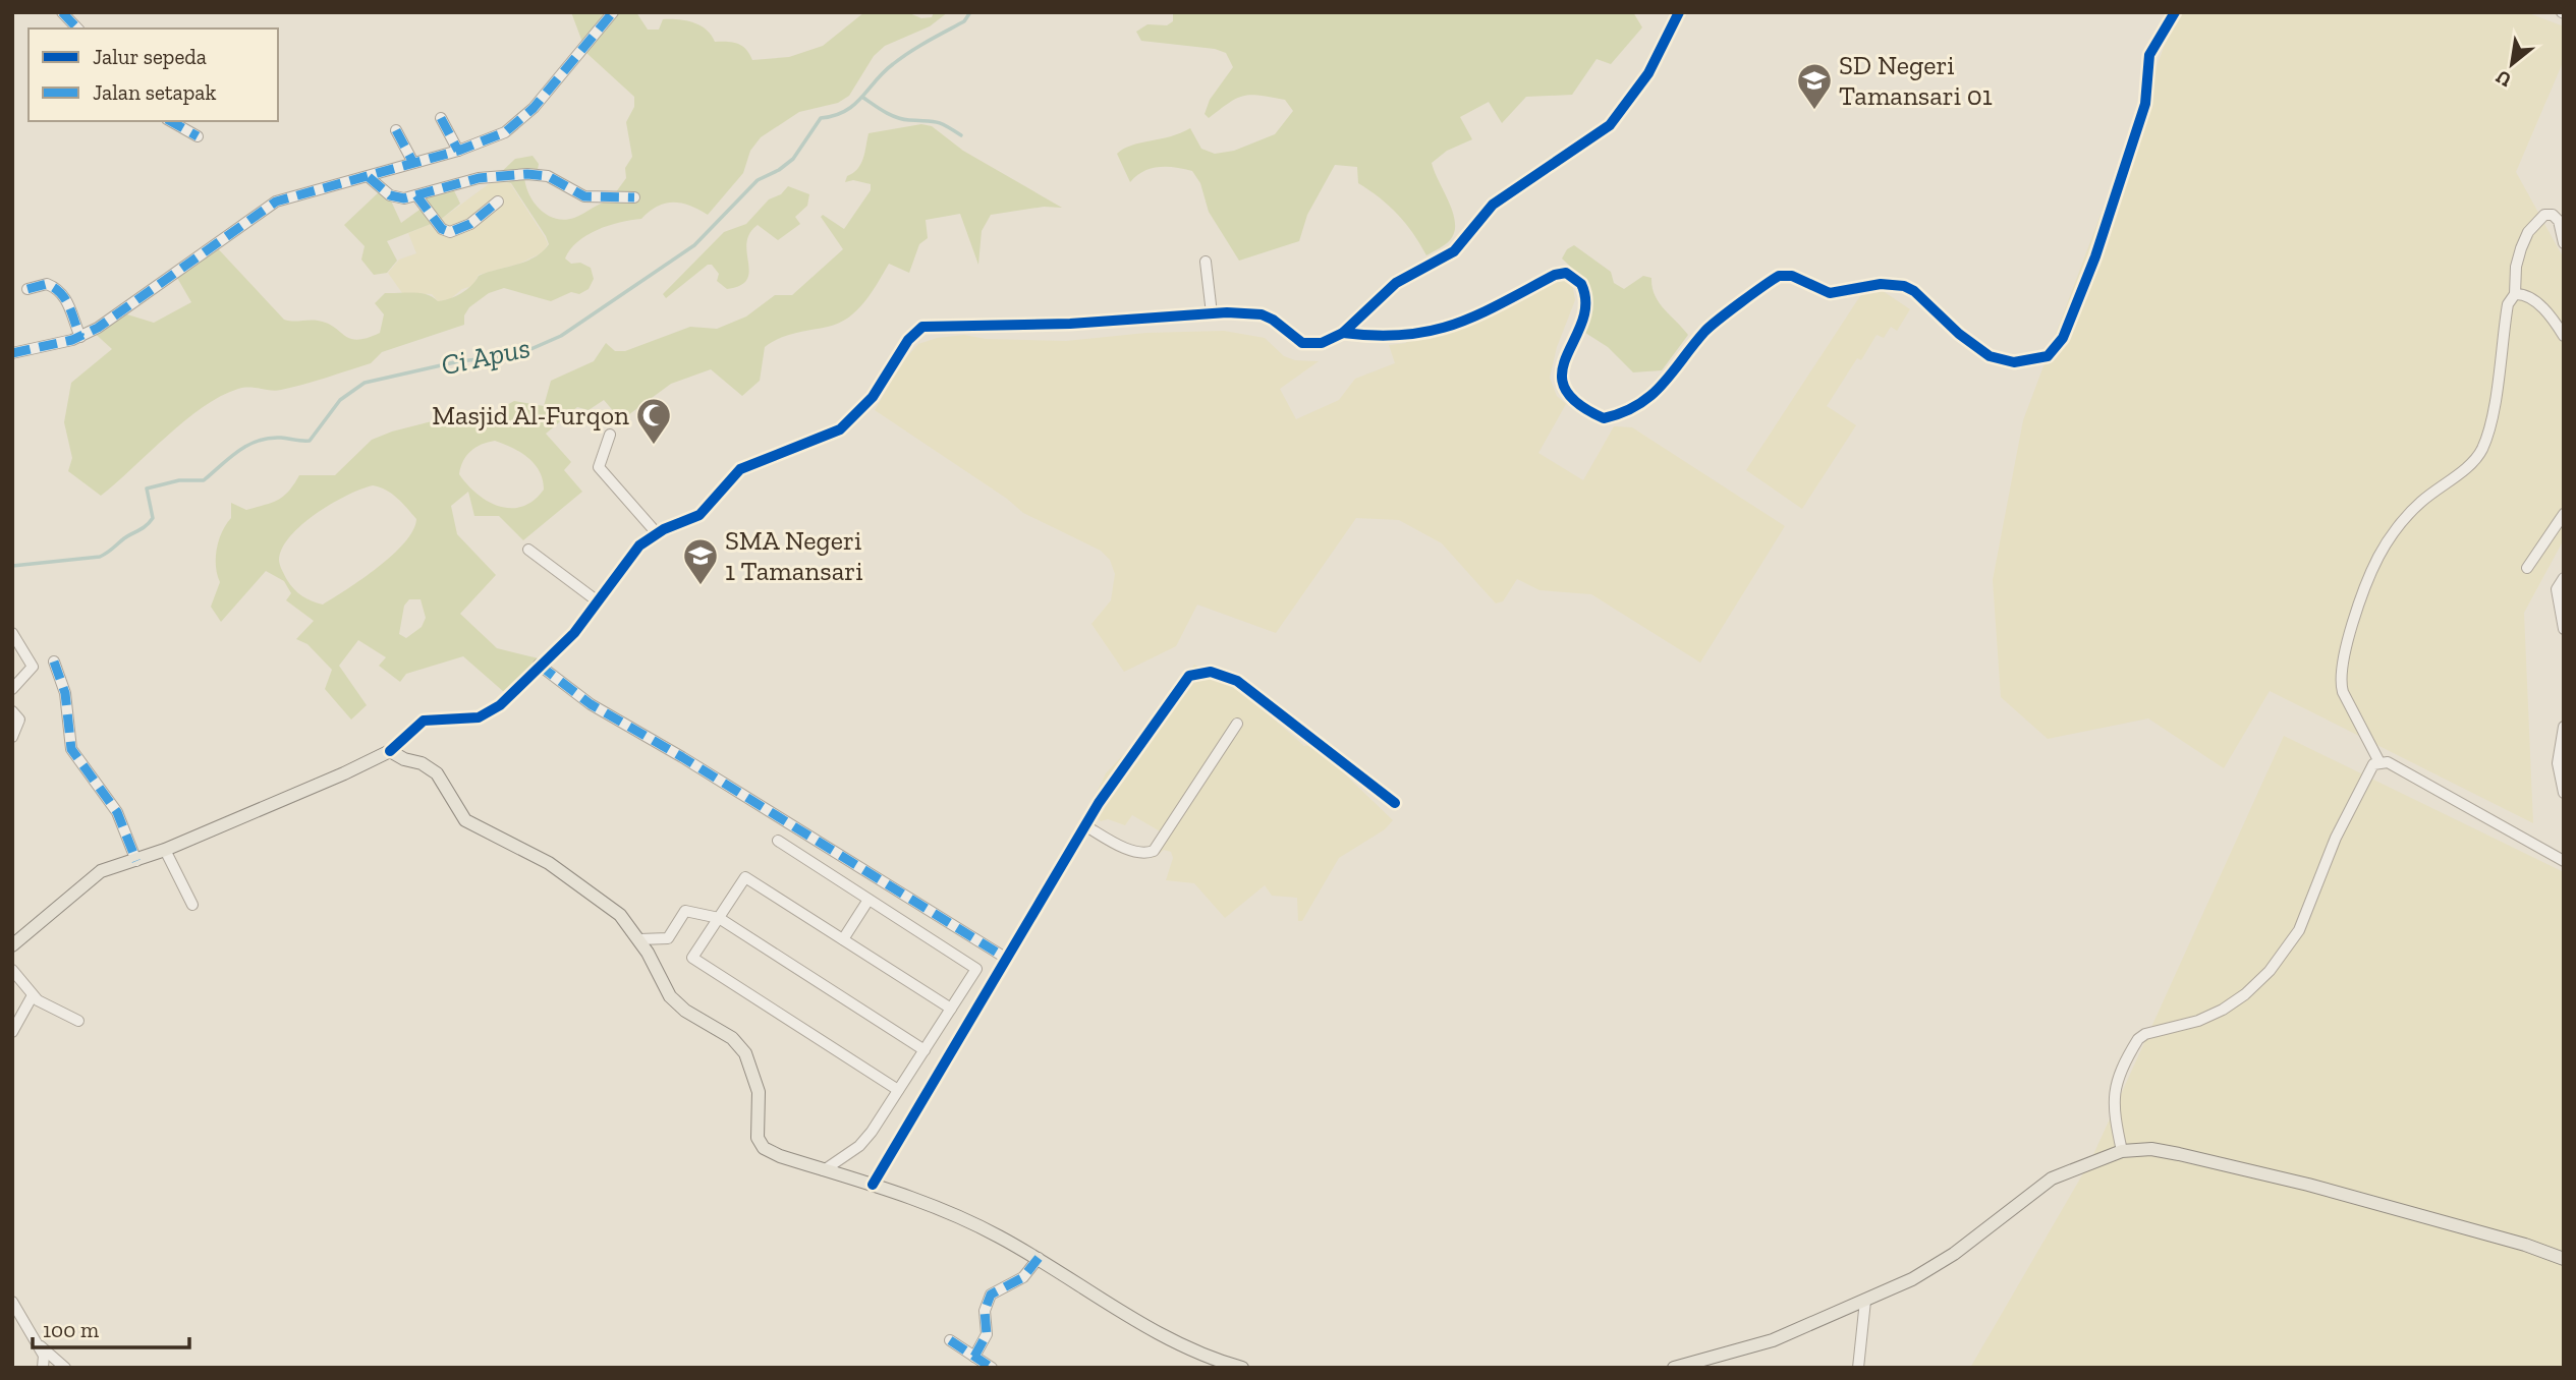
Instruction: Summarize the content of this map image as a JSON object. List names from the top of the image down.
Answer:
{
  "water": ["Ci Apus"],
  "places": {
    "school or university": ["SD Negeri Tamansari 01", "SMA Negeri 1 Tamansari"],
    "mosque": ["Masjid Al-Furqon"]
  },
  "legend": ["Jalur sepeda", "Jalan setapak"],
  "scale_bar": "100 m",
  "north": "bottom left"
}
